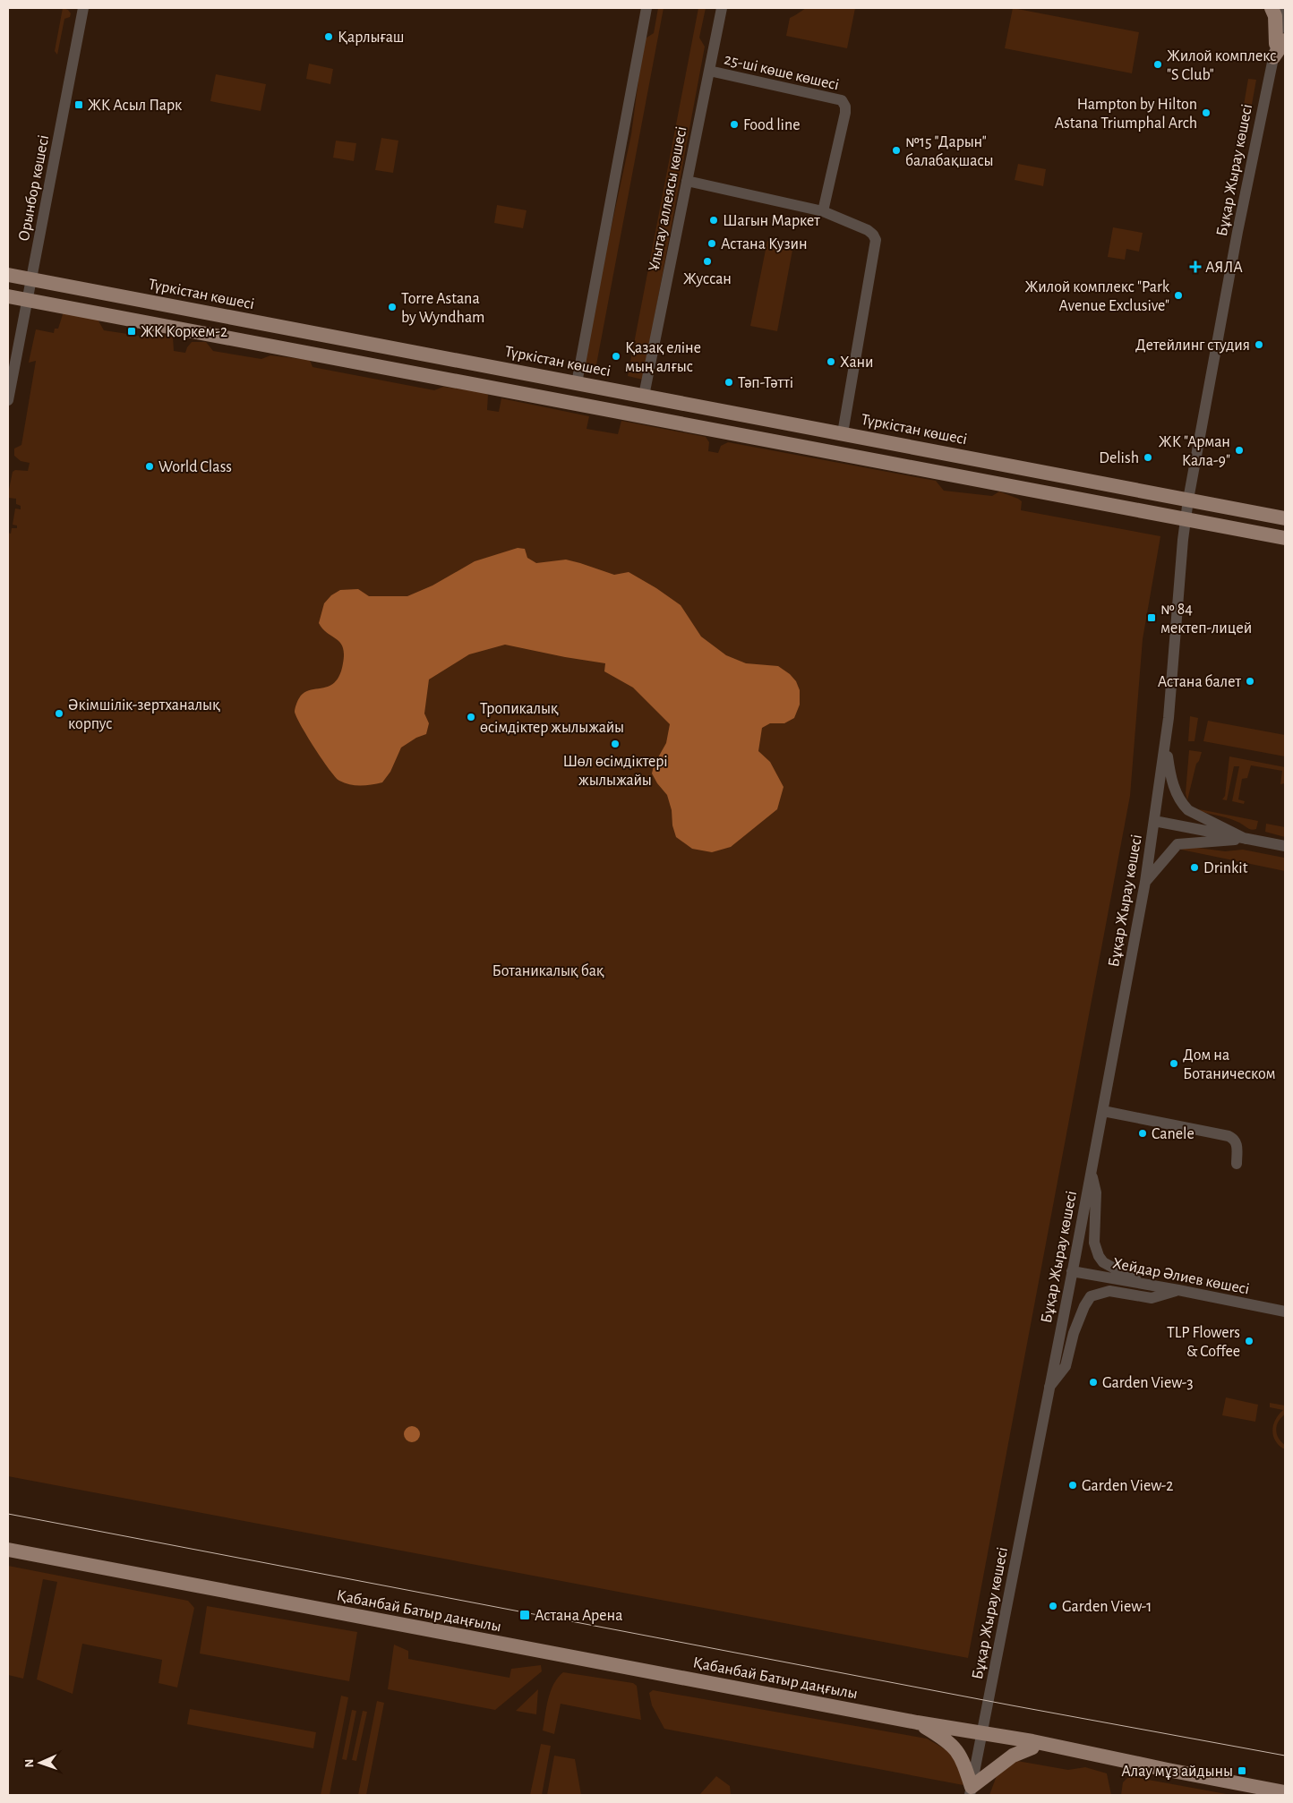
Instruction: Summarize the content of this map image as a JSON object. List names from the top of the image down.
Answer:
{
  "streets": {
    "main road": ["Түркістан көшесі", "Қабанбай Батыр даңғылы"],
    "street": [
      "25-ші көше көшесі",
      "Бұқар Жырау көшесі",
      "Орынбор көшесі",
      "Ұлытау аллеясы көшесі",
      "Хейдар Әлиев көшесі"
    ]
  },
  "crossings": [
    ["25-ші көше көшесі", "Ұлытау аллеясы көшесі"],
    ["Бұқар Жырау көшесі", "Түркістан көшесі"],
    ["Бұқар Жырау көшесі", "Хейдар Әлиев көшесі"],
    ["Бұқар Жырау көшесі", "Қабанбай Батыр даңғылы"],
    ["Орынбор көшесі", "Түркістан көшесі"],
    ["Ұлытау аллеясы көшесі", "Түркістан көшесі"]
  ],
  "parks": ["Ботаникалық бақ"],
  "places": {
    "other": [
      "Қарлығаш",
      "Жилой комплекс \"S Club\"",
      "Hampton by Hilton Astana Triumphal Arch",
      "Food line",
      "№15 \"Дарын\" балабақшасы",
      "Шагын Маркет",
      "Астана Кузин",
      "Жуссан",
      "Жилой комплекс \"Park Avenue Exclusive\"",
      "Torre Astana by Wyndham",
      "Детейлинг студия",
      "Қазақ еліне мың алғыс",
      "Хани",
      "Тәп-Тәтті",
      "ЖК \"Арман Кала-9\"",
      "Delish",
      "World Class",
      "Астана балет",
      "Әкімшілік-зертханалық корпус",
      "Тропикалық өсімдіктер жылыжайы",
      "Шөл өсімдіктері жылыжайы",
      "Drinkit",
      "Дом на Ботаническом",
      "Canele",
      "TLP Flowers & Coffee",
      "Garden View-3",
      "Garden View-2",
      "Garden View-1"
    ],
    "transit": [
      "ЖК Асыл Парк",
      "ЖК Коркем-2",
      "№ 84 мектеп-лицей",
      "Астана Арена",
      "Алау мұз айдыны"
    ],
    "health": ["АЯЛА"]
  },
  "north": "left"
}
